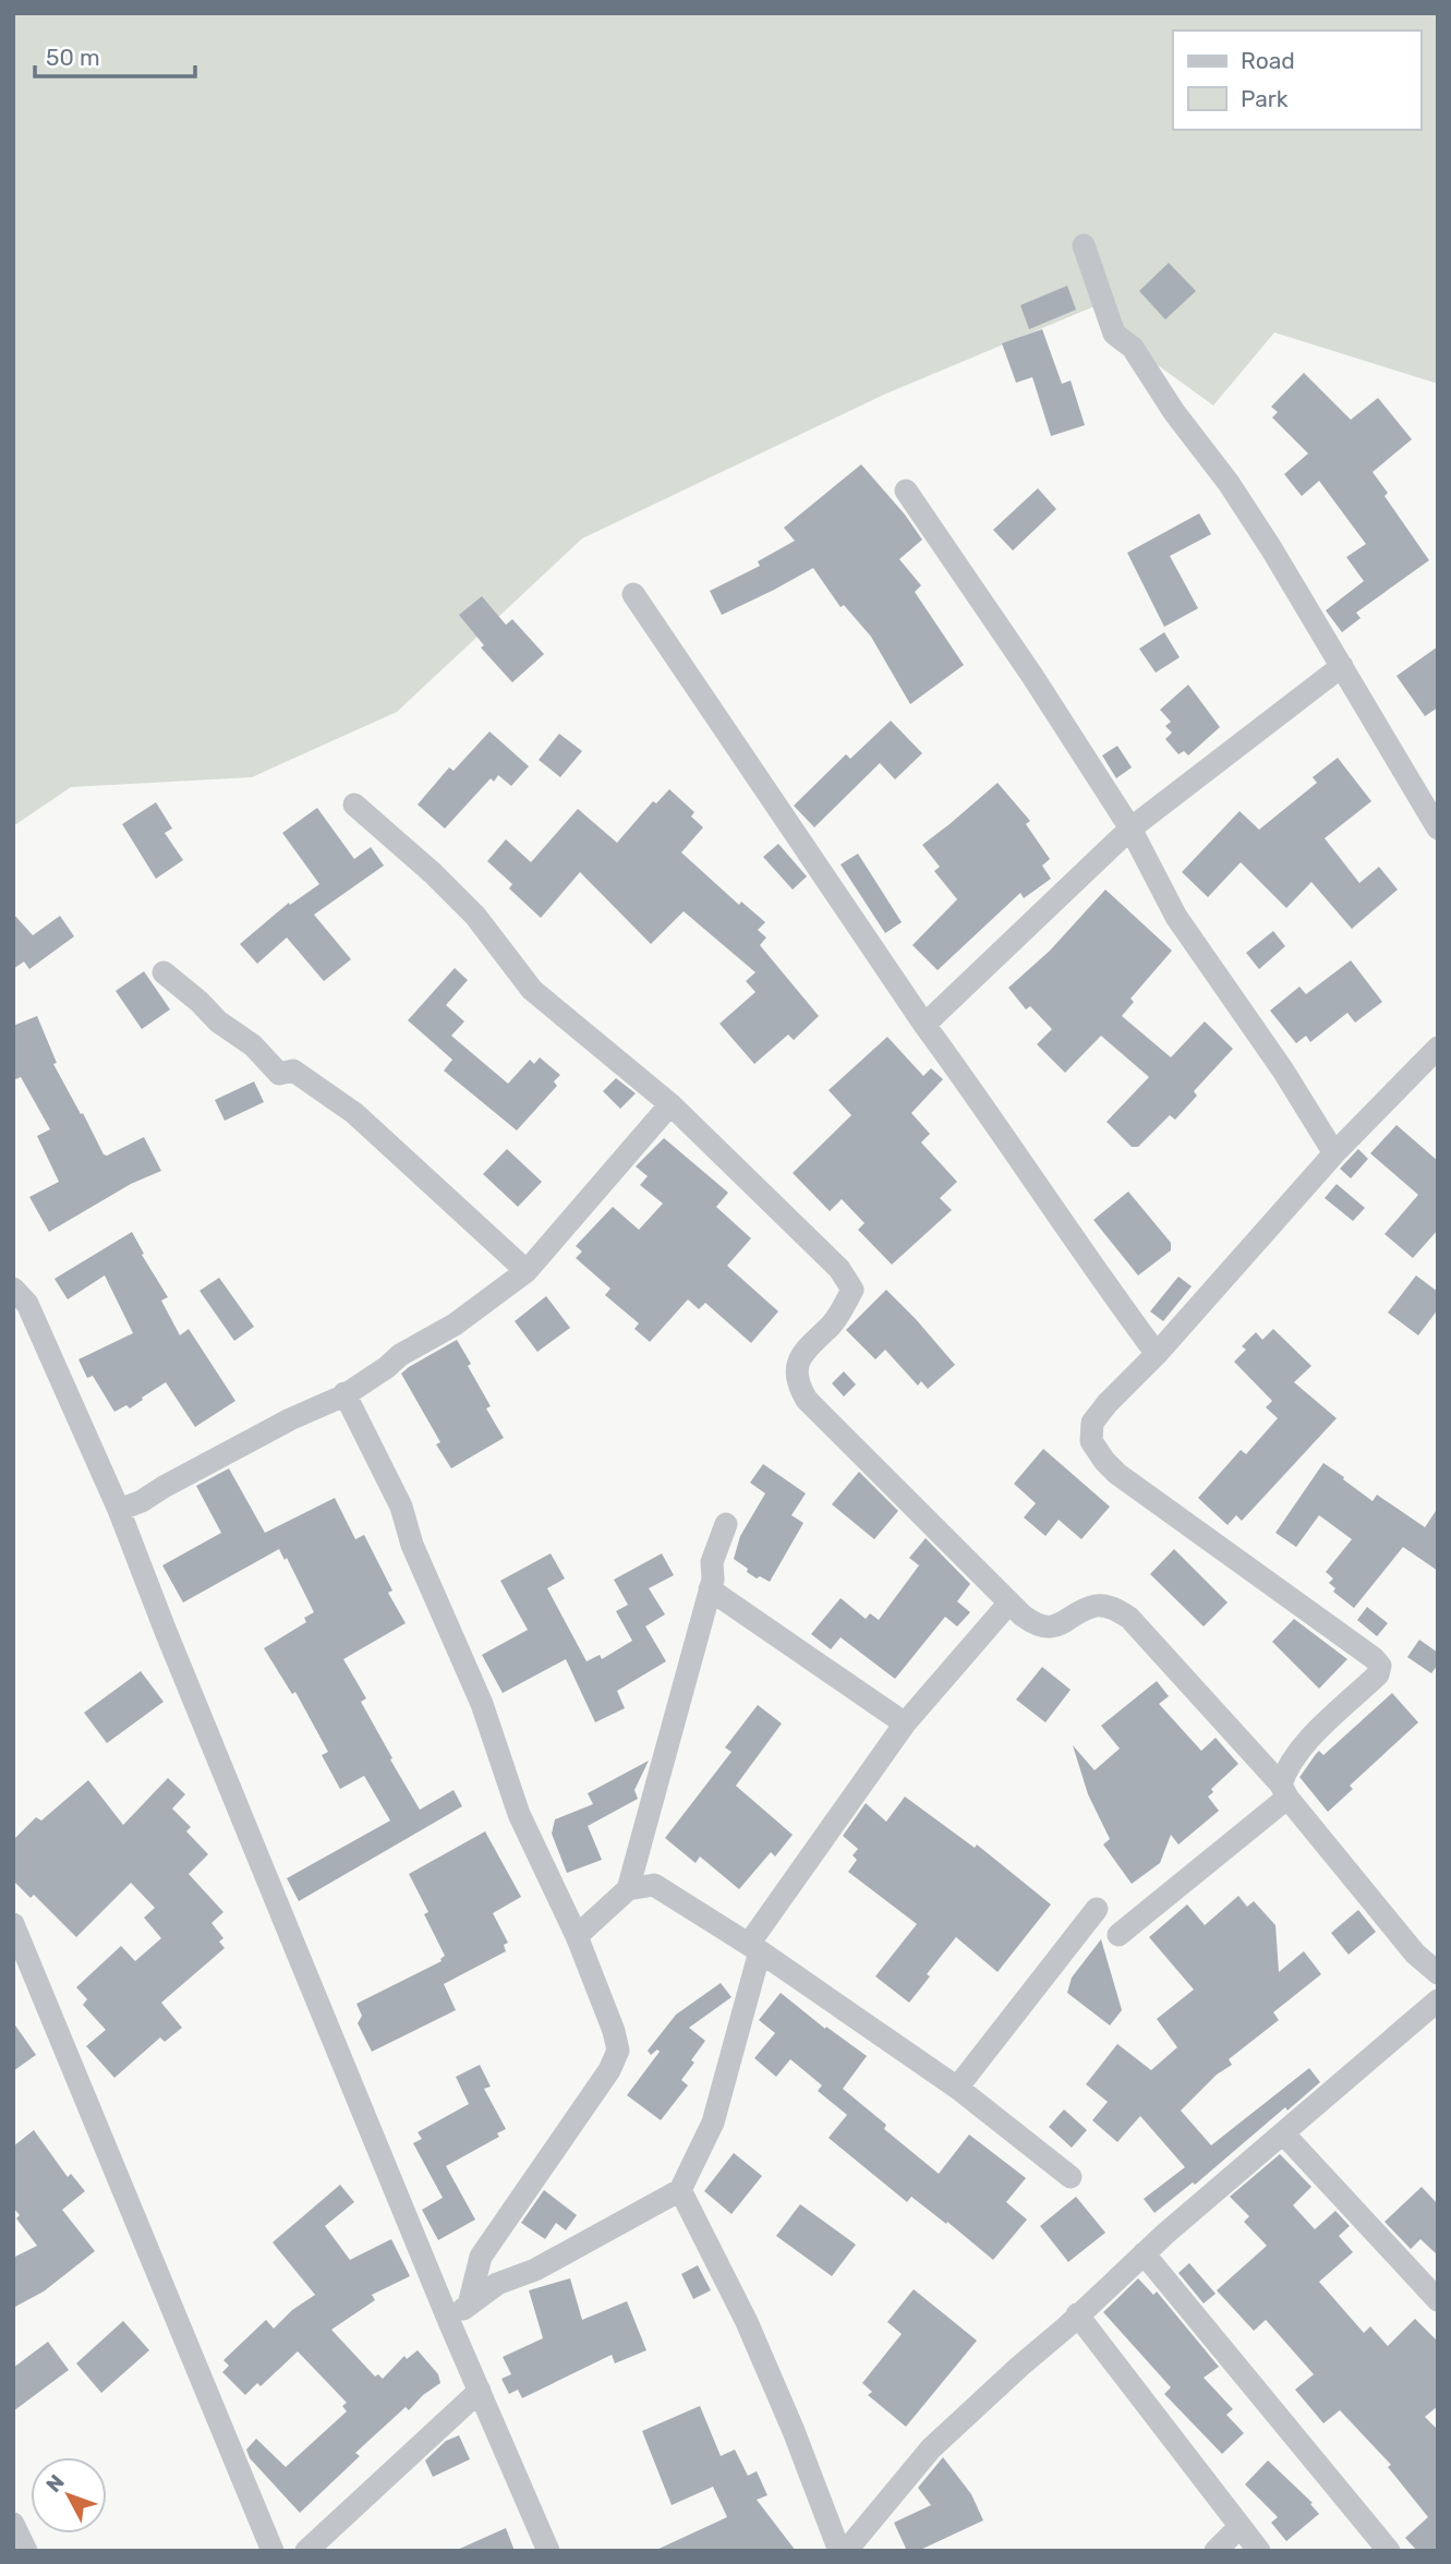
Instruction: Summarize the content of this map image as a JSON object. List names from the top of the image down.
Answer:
{
  "legend": ["Road", "Park"],
  "scale_bar": "50 m",
  "north": "top left"
}
